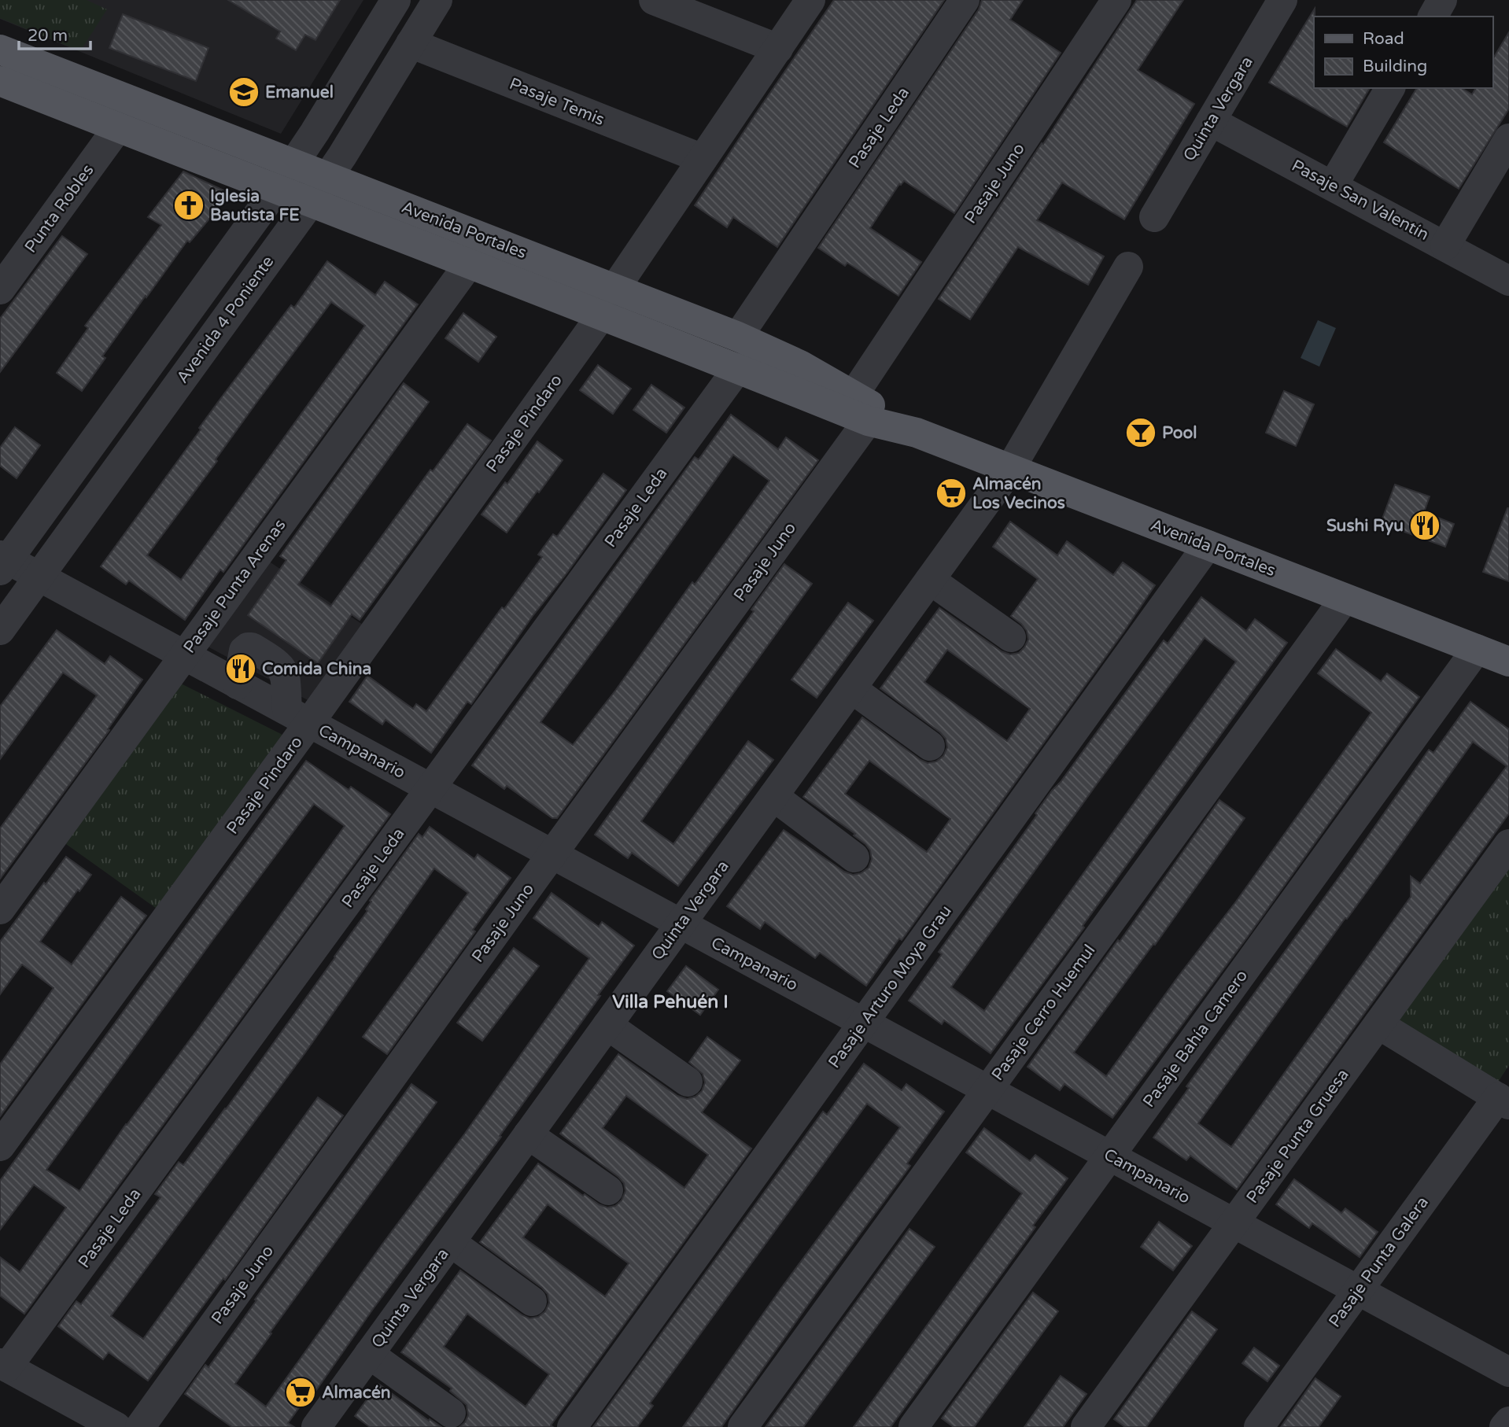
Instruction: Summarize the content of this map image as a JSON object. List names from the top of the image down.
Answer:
{
  "streets": {
    "main road": ["Avenida Portales"],
    "street": [
      "Pasaje Temis",
      "Quinta Vergara",
      "Pasaje Leda",
      "Pasaje Juno",
      "Pasaje San Valentín",
      "Punta Robles",
      "Avenida 4 Poniente",
      "Pasaje Pindaro",
      "Pasaje Punta Arenas",
      "Campanario",
      "Pasaje Arturo Moya Grau",
      "Pasaje Cerro Huemul",
      "Pasaje Bahía Camero",
      "Pasaje Punta Gruesa",
      "Pasaje Punta Galera"
    ]
  },
  "crossings": [
    ["Pasaje Temis", "Avenida 4 Poniente"],
    ["Quinta Vergara", "Pasaje San Valentín"],
    ["Quinta Vergara", "Avenida Portales"],
    ["Quinta Vergara", "Campanario"],
    ["Pasaje Leda", "Avenida Portales"],
    ["Pasaje Leda", "Campanario"],
    ["Pasaje Juno", "Avenida Portales"],
    ["Pasaje Juno", "Campanario"],
    ["Punta Robles", "Avenida Portales"],
    ["Avenida Portales", "Avenida 4 Poniente"],
    ["Avenida Portales", "Pasaje Pindaro"],
    ["Avenida Portales", "Pasaje Punta Arenas"],
    ["Avenida Portales", "Pasaje Arturo Moya Grau"],
    ["Avenida Portales", "Pasaje Cerro Huemul"],
    ["Avenida Portales", "Pasaje Bahía Camero"],
    ["Avenida 4 Poniente", "Campanario"],
    ["Pasaje Pindaro", "Campanario"],
    ["Pasaje Punta Arenas", "Campanario"],
    ["Campanario", "Pasaje Arturo Moya Grau"],
    ["Campanario", "Pasaje Cerro Huemul"],
    ["Campanario", "Pasaje Bahía Camero"],
    ["Campanario", "Pasaje Punta Gruesa"],
    ["Campanario", "Pasaje Punta Galera"]
  ],
  "districts": ["Villa Pehuén I"],
  "places": {
    "school or university": ["Emanuel"],
    "church": ["Iglesia Bautista FE"],
    "bar": ["Pool"],
    "supermarket": ["Almacén Los Vecinos", "Almacén"],
    "restaurant": ["Sushi Ryu", "Comida China"]
  },
  "legend": ["Road", "Building"],
  "scale_bar": "20 m"
}
